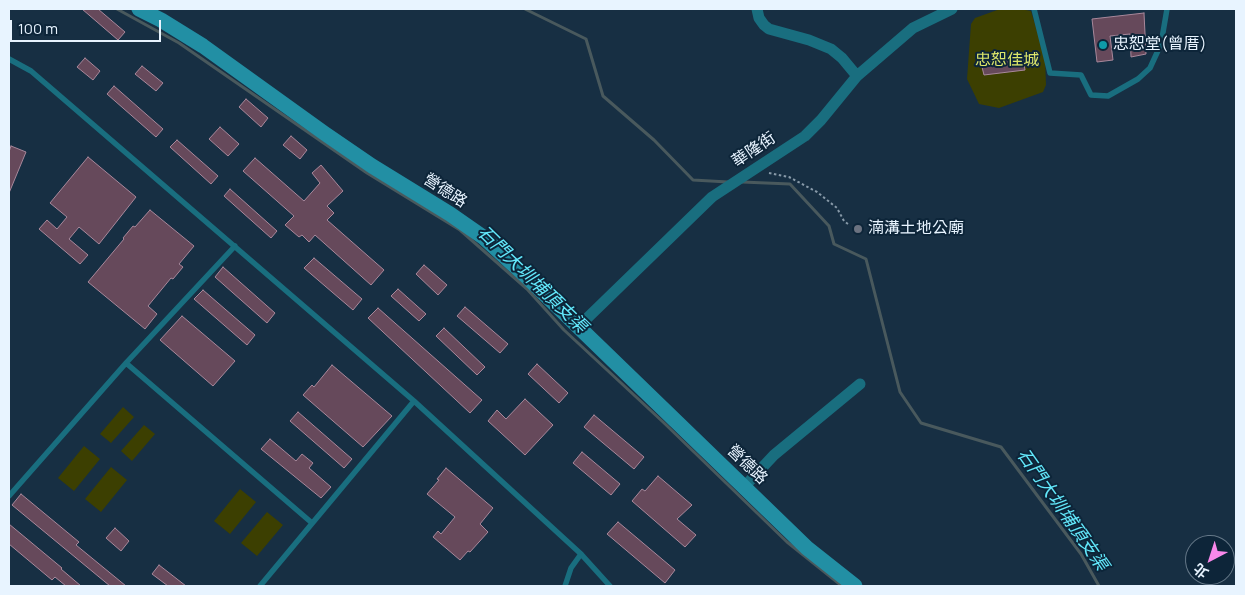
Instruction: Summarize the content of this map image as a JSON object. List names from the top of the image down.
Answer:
{
  "streets": {
    "street": ["華隆街", "營德路"]
  },
  "crossings": [
    ["華隆街", "營德路"]
  ],
  "water": ["石門大圳埔頂支渠"],
  "parks": ["忠恕佳城"],
  "places": ["忠恕堂(曾厝)", "湳溝土地公廟"],
  "scale_bar": "100 m",
  "north": "bottom left"
}
